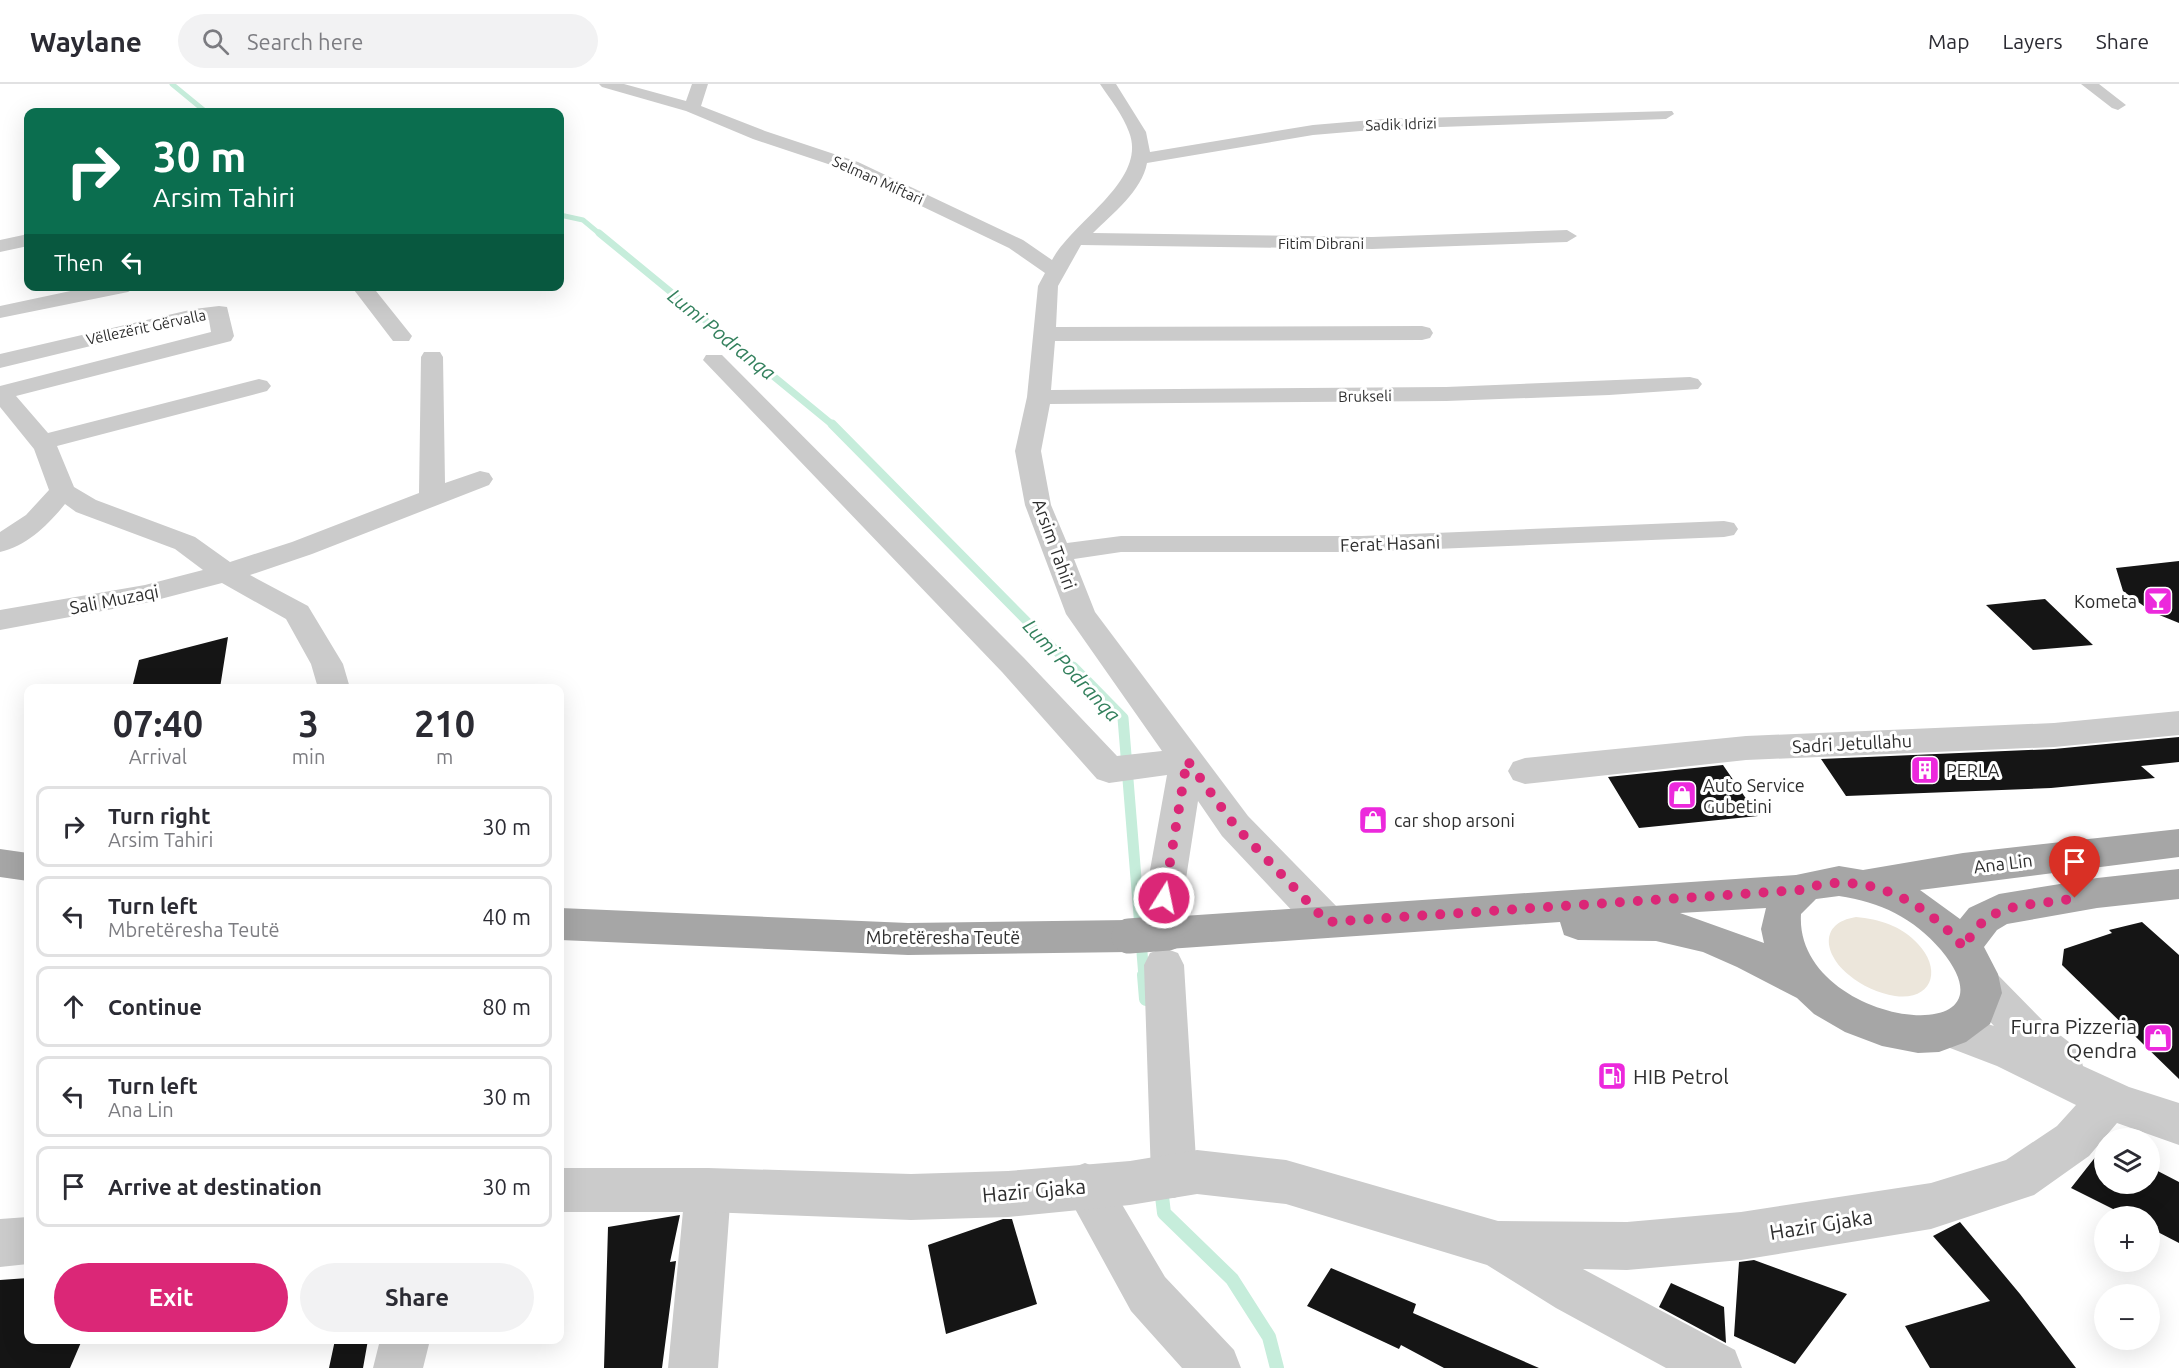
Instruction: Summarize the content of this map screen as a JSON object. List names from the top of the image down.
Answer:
{
  "streets": {
    "main road": ["Ana Lin", "Mbretëresha Teutë"],
    "street": [
      "Sadik Idrizi",
      "Selman Miftari",
      "Fitim Dibrani",
      "Vëllezërit Gërvalla",
      "Brukseli",
      "Ferat Hasani",
      "Arsim Tahiri",
      "Sali Muzaqi",
      "Sadri Jetullahu",
      "Hazir Gjaka"
    ]
  },
  "crossings": [
    ["Sadik Idrizi", "Arsim Tahiri"],
    ["Selman Miftari", "Arsim Tahiri"],
    ["Fitim Dibrani", "Arsim Tahiri"],
    ["Brukseli", "Arsim Tahiri"],
    ["Ferat Hasani", "Arsim Tahiri"],
    ["Arsim Tahiri", "Mbretëresha Teutë"],
    ["Ana Lin", "Mbretëresha Teutë"]
  ],
  "water": ["Lumi Podranqa"],
  "places": {
    "bar": ["Kometa"],
    "building": ["PERLA"],
    "shop": ["Auto Service Gubetini", "car shop arsoni", "Furra Pizzeria Qendra"],
    "fuel station": ["HIB Petrol"]
  },
  "page": {
    "header": "Waylane",
    "search": "Search here",
    "nav": ["Map", "Layers", "Share"],
    "turn": ["30 m", "Arsim Tahiri"],
    "then": "Then",
    "eta": [
      "07:40",
      "Arrival",
      "3",
      "min",
      "210",
      "m"
    ],
    "list": [
      {
        "name": "Turn right",
        "note": "Arsim Tahiri",
        "value": "30 m"
      },
      {
        "name": "Turn left",
        "note": "Mbretëresha Teutë",
        "value": "40 m"
      },
      {
        "name": "Continue",
        "value": "80 m"
      },
      {
        "name": "Turn left",
        "note": "Ana Lin",
        "value": "30 m"
      },
      {
        "name": "Arrive at destination",
        "value": "30 m"
      }
    ],
    "map_buttons": ["+", "−"],
    "buttons": ["Exit", "Share"]
  }
}
